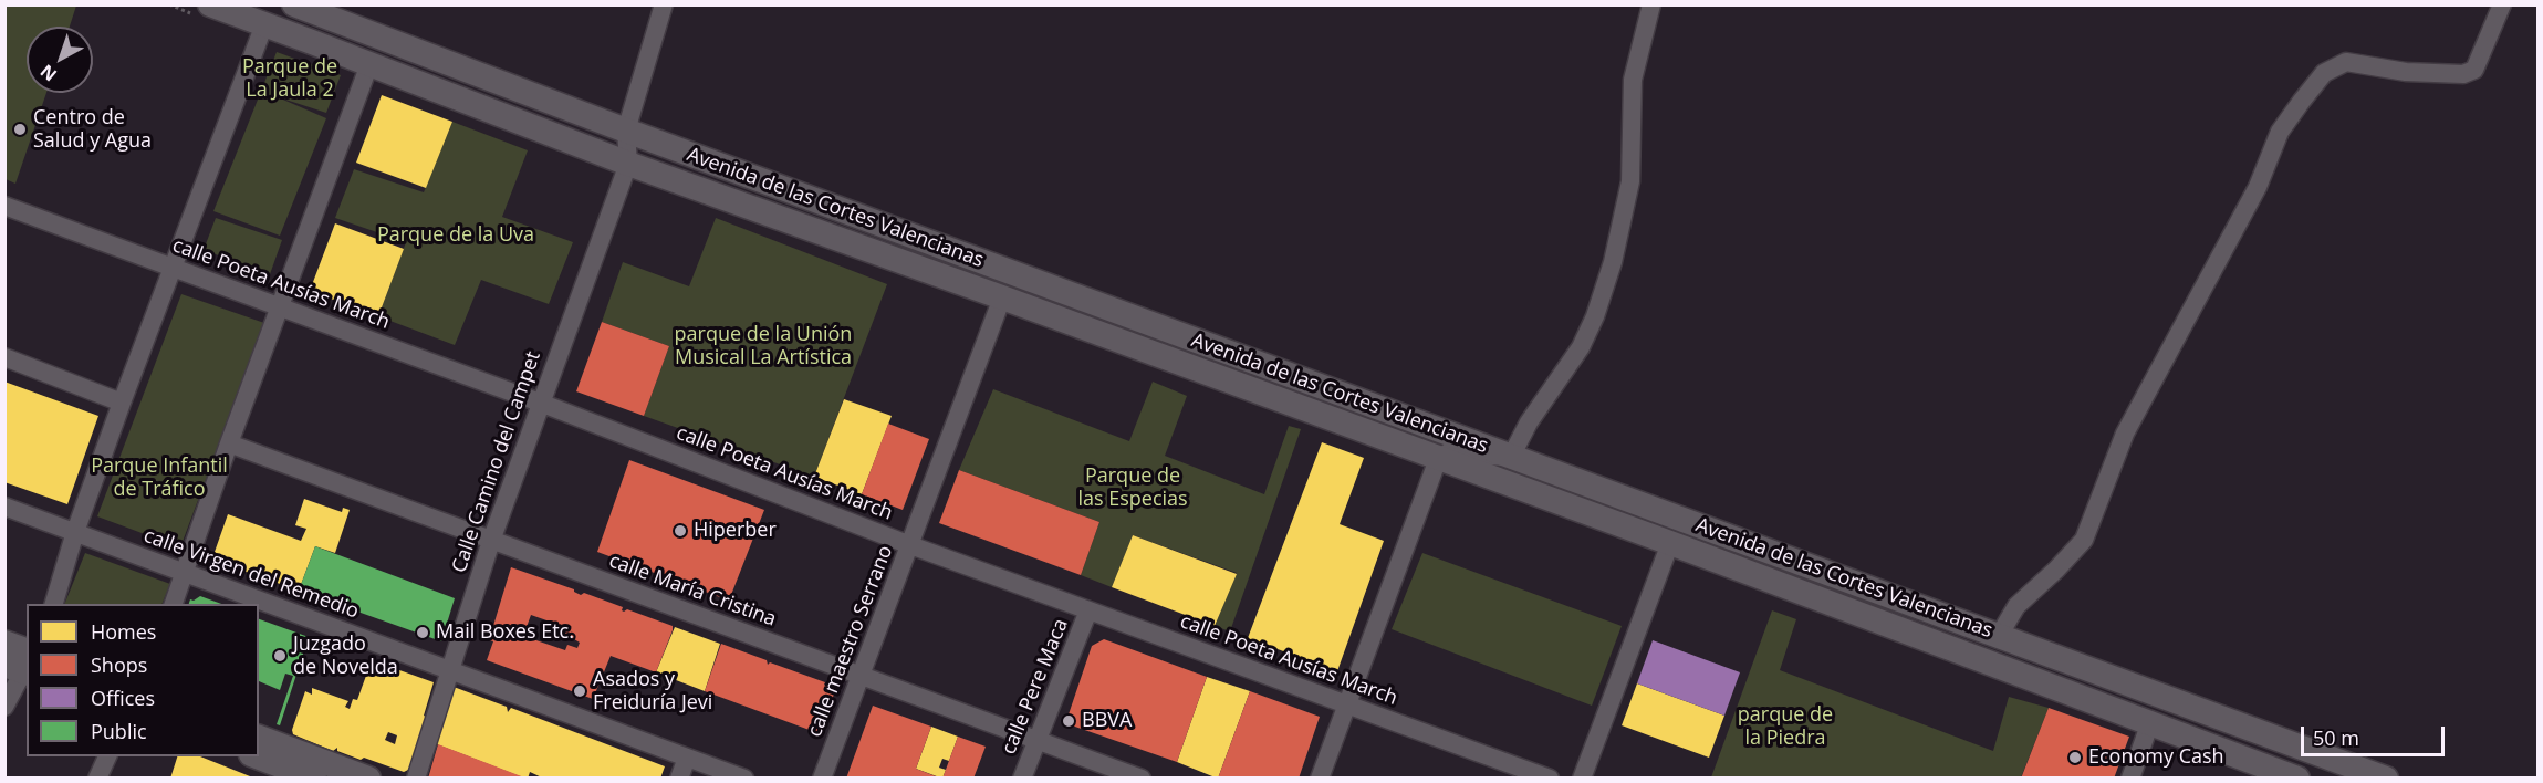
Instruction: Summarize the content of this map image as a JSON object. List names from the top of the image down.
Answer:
{
  "streets": {
    "street": [
      "Avenida de las Cortes Valencianas",
      "calle Poeta Ausías March",
      "Calle Camino del Campet",
      "calle Virgen del Remedio",
      "calle María Cristina",
      "calle maestro Serrano",
      "calle Pere Maca"
    ]
  },
  "crossings": [
    ["Avenida de las Cortes Valencianas", "Calle Camino del Campet"],
    ["Avenida de las Cortes Valencianas", "calle maestro Serrano"],
    ["calle Poeta Ausías March", "Calle Camino del Campet"],
    ["calle Poeta Ausías March", "calle maestro Serrano"],
    ["calle Poeta Ausías March", "calle Pere Maca"],
    ["Calle Camino del Campet", "calle Virgen del Remedio"],
    ["Calle Camino del Campet", "calle María Cristina"],
    ["calle María Cristina", "calle maestro Serrano"],
    ["calle María Cristina", "calle Pere Maca"]
  ],
  "parks": [
    "Parque de La Jaula 2",
    "Parque de la Uva",
    "parque de la Unión Musical La Artística",
    "Parque Infantil de Tráfico",
    "Parque de las Especias",
    "parque de la Piedra"
  ],
  "places": [
    "Centro de Salud y Agua",
    "Hiperber",
    "Mail Boxes Etc.",
    "Juzgado de Novelda",
    "Asados y Freiduría Jevi",
    "BBVA",
    "Economy Cash"
  ],
  "legend": [
    "Homes",
    "Shops",
    "Offices",
    "Public"
  ],
  "scale_bar": "50 m",
  "north": "bottom left"
}
